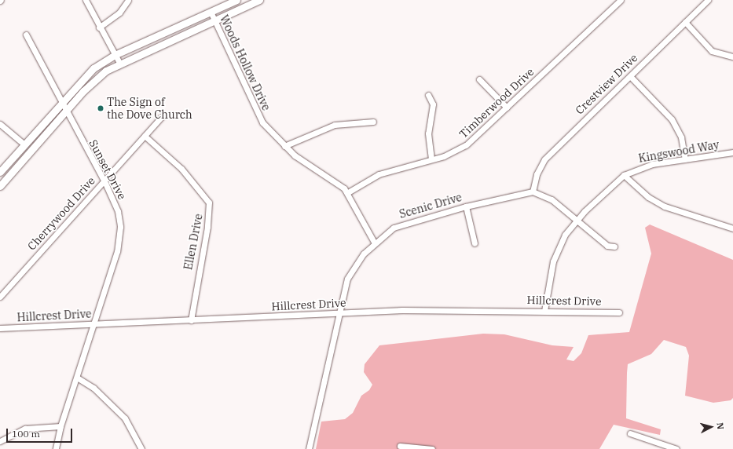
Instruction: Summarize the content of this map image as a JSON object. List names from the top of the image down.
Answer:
{
  "streets": {
    "street": [
      "Woods Hollow Drive",
      "Crestview Drive",
      "Timberwood Drive",
      "Kingswood Way",
      "Sunset Drive",
      "Scenic Drive",
      "Cherrywood Drive",
      "Ellen Drive",
      "Hillcrest Drive"
    ]
  },
  "crossings": [
    ["Woods Hollow Drive", "Timberwood Drive"],
    ["Woods Hollow Drive", "Scenic Drive"],
    ["Crestview Drive", "Scenic Drive"],
    ["Kingswood Way", "Hillcrest Drive"],
    ["Sunset Drive", "Cherrywood Drive"],
    ["Sunset Drive", "Hillcrest Drive"],
    ["Scenic Drive", "Hillcrest Drive"],
    ["Cherrywood Drive", "Ellen Drive"],
    ["Ellen Drive", "Hillcrest Drive"]
  ],
  "places": ["The Sign of the Dove Church"],
  "scale_bar": "100 m",
  "north": "right"
}
